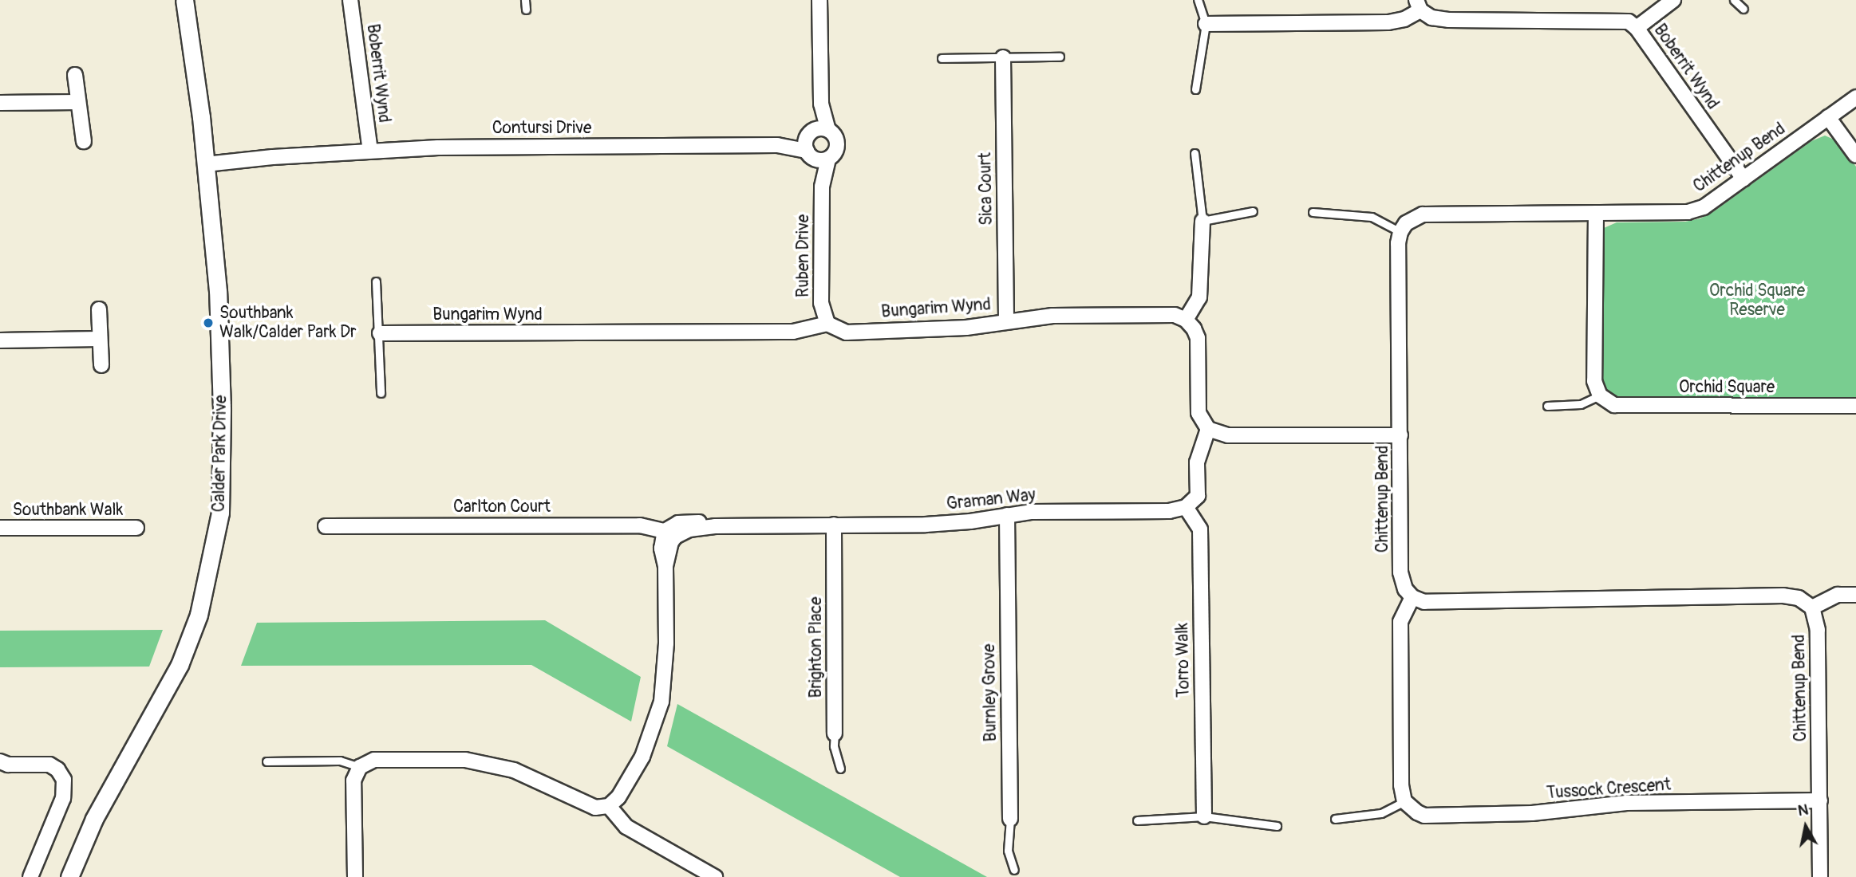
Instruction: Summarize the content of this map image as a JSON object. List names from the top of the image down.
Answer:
{
  "streets": {
    "street": [
      "Boberrit Wynd",
      "Contursi Drive",
      "Chittenup Bend",
      "Sica Court",
      "Ruben Drive",
      "Bungarim Wynd",
      "Orchid Square",
      "Calder Park Drive",
      "Graman Way",
      "Carlton Court",
      "Southbank Walk",
      "Brighton Place",
      "Torro Walk",
      "Burnley Grove",
      "Tussock Crescent"
    ]
  },
  "crossings": [
    ["Boberrit Wynd", "Contursi Drive"],
    ["Boberrit Wynd", "Chittenup Bend"],
    ["Contursi Drive", "Ruben Drive"],
    ["Contursi Drive", "Calder Park Drive"],
    ["Chittenup Bend", "Tussock Crescent"],
    ["Sica Court", "Bungarim Wynd"],
    ["Ruben Drive", "Bungarim Wynd"],
    ["Graman Way", "Carlton Court"],
    ["Graman Way", "Brighton Place"],
    ["Graman Way", "Torro Walk"],
    ["Graman Way", "Burnley Grove"]
  ],
  "parks": ["Orchid Square Reserve"],
  "places": ["Southbank Walk/Calder Park Dr"],
  "north": "top"
}
